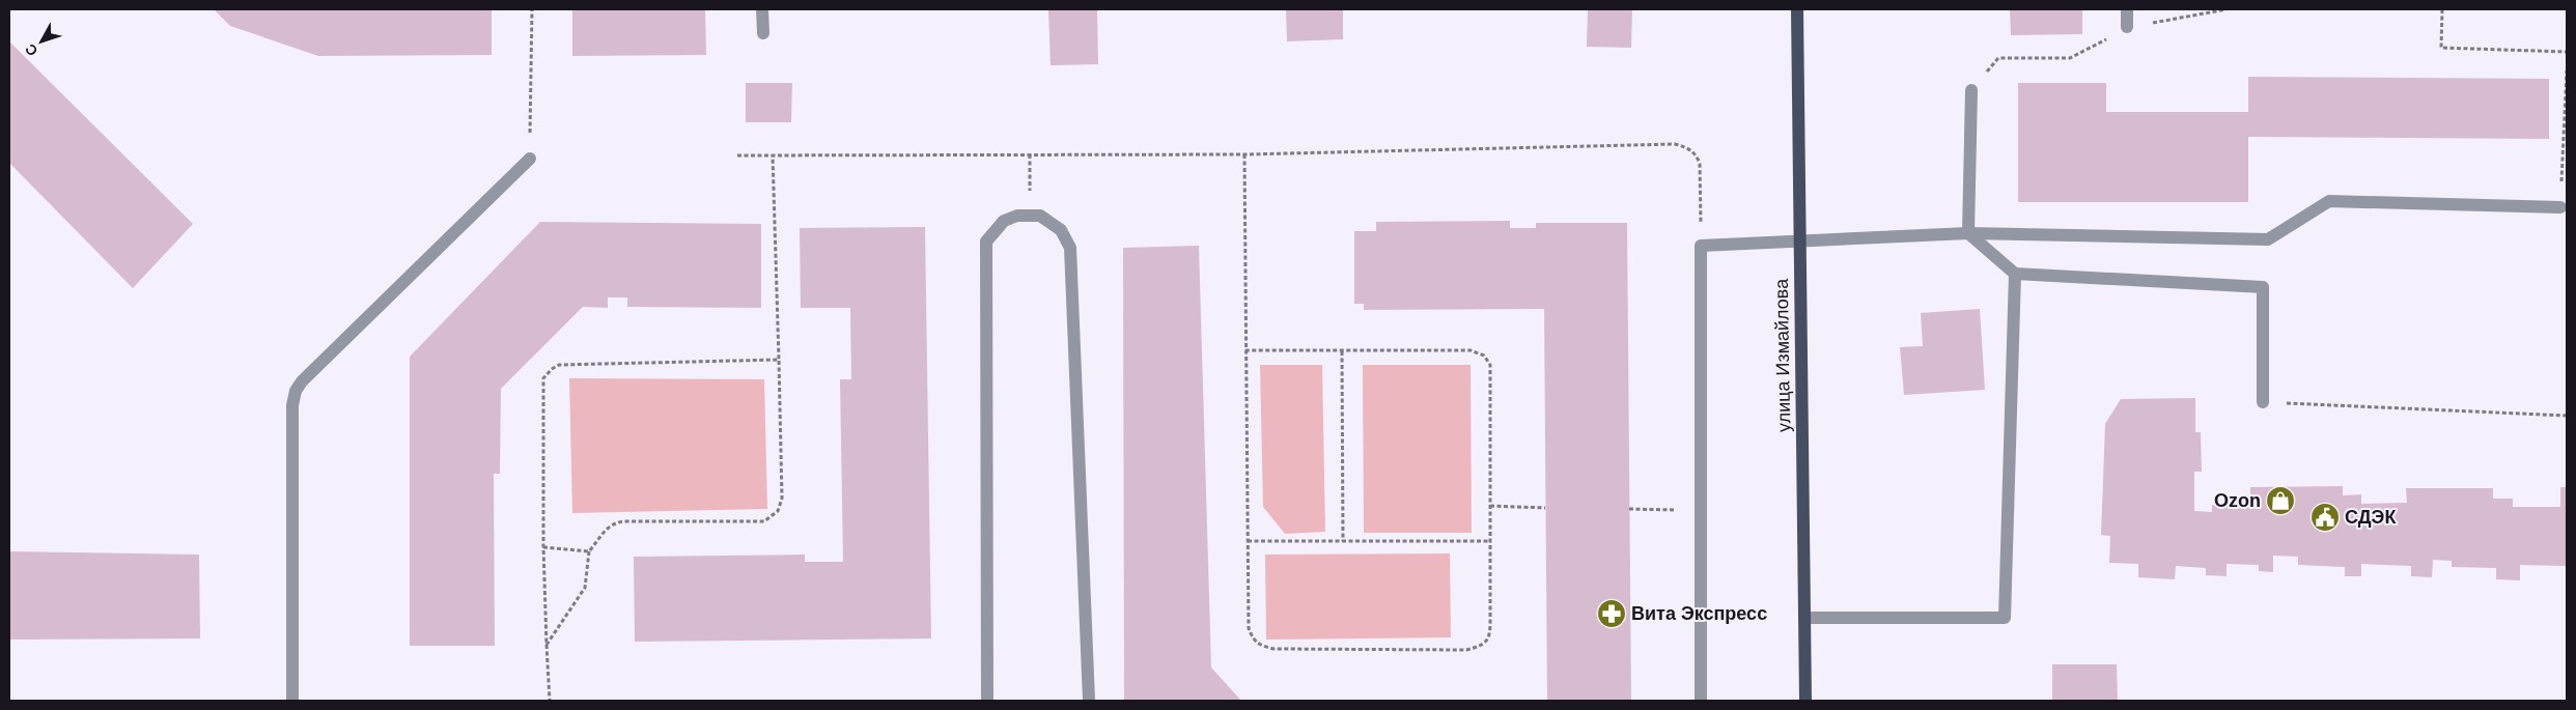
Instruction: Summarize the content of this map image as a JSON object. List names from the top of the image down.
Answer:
{
  "streets": {
    "main road": ["улица Измайлова"]
  },
  "places": {
    "shop": ["Ozon"],
    "public building": ["СДЭК"],
    "pharmacy": ["Вита Экспресс"]
  },
  "north": "bottom left"
}
